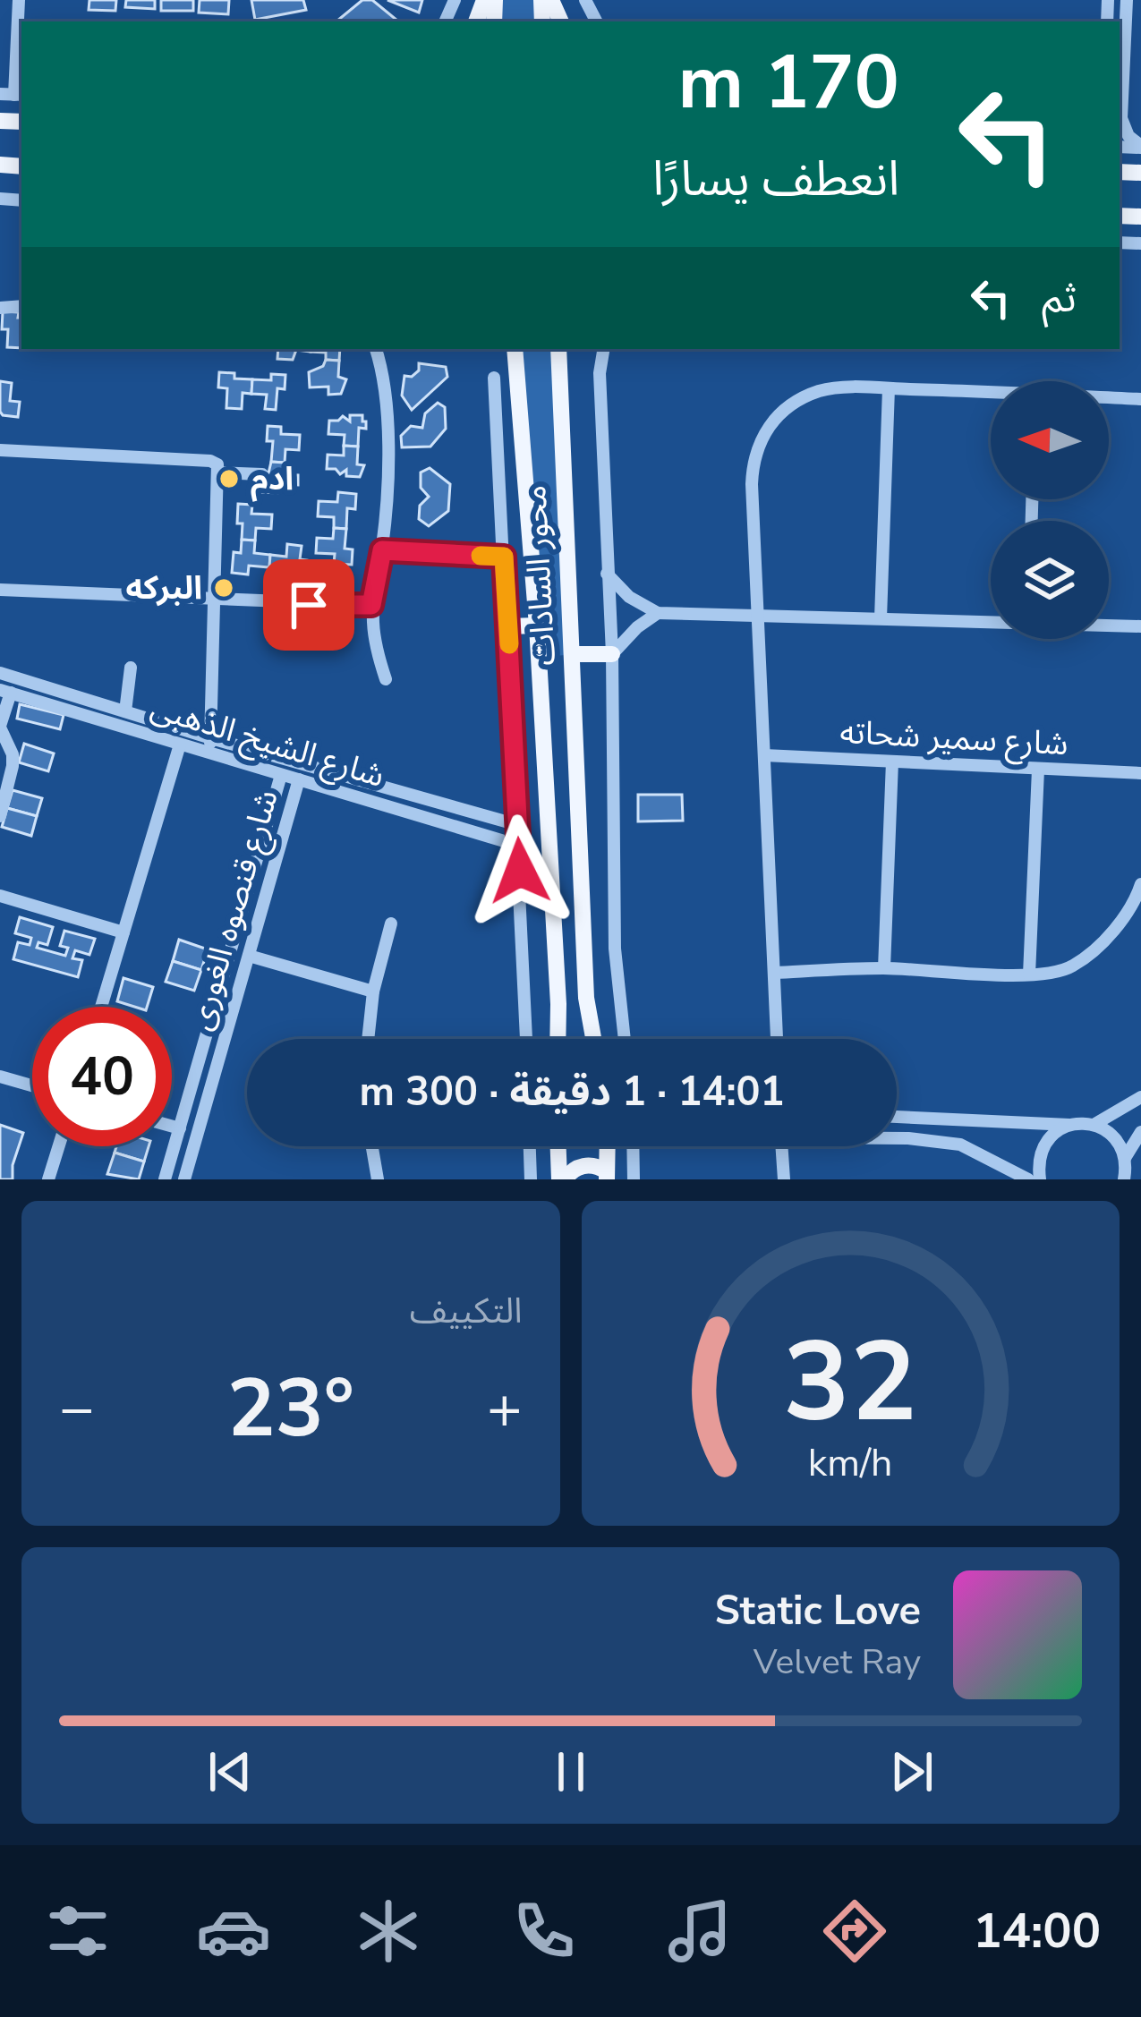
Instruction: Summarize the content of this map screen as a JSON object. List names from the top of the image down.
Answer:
{
  "streets": {
    "main road": ["محور السادات"],
    "street": ["شارع سمير شحاته", "شارع الشيخ الذهبى", "شارع قنصوه الغورى"]
  },
  "crossings": [
    ["شارع الشيخ الذهبى", "شارع قنصوه الغورى"]
  ],
  "places": ["ادم", "البركه"],
  "north": "left",
  "page": {
    "turn": ["170 m", "انعطف يسارًا"],
    "then": "ثم",
    "limit": "40",
    "trip": "14:01 · 1 دقيقة · 300 m",
    "tile": "التكييف",
    "heat": ["−", "23°", "+"],
    "song": ["Static Love", "Velvet Ray"],
    "tabs": "14:00",
    "gauge": ["32", "km/h"]
  }
}
